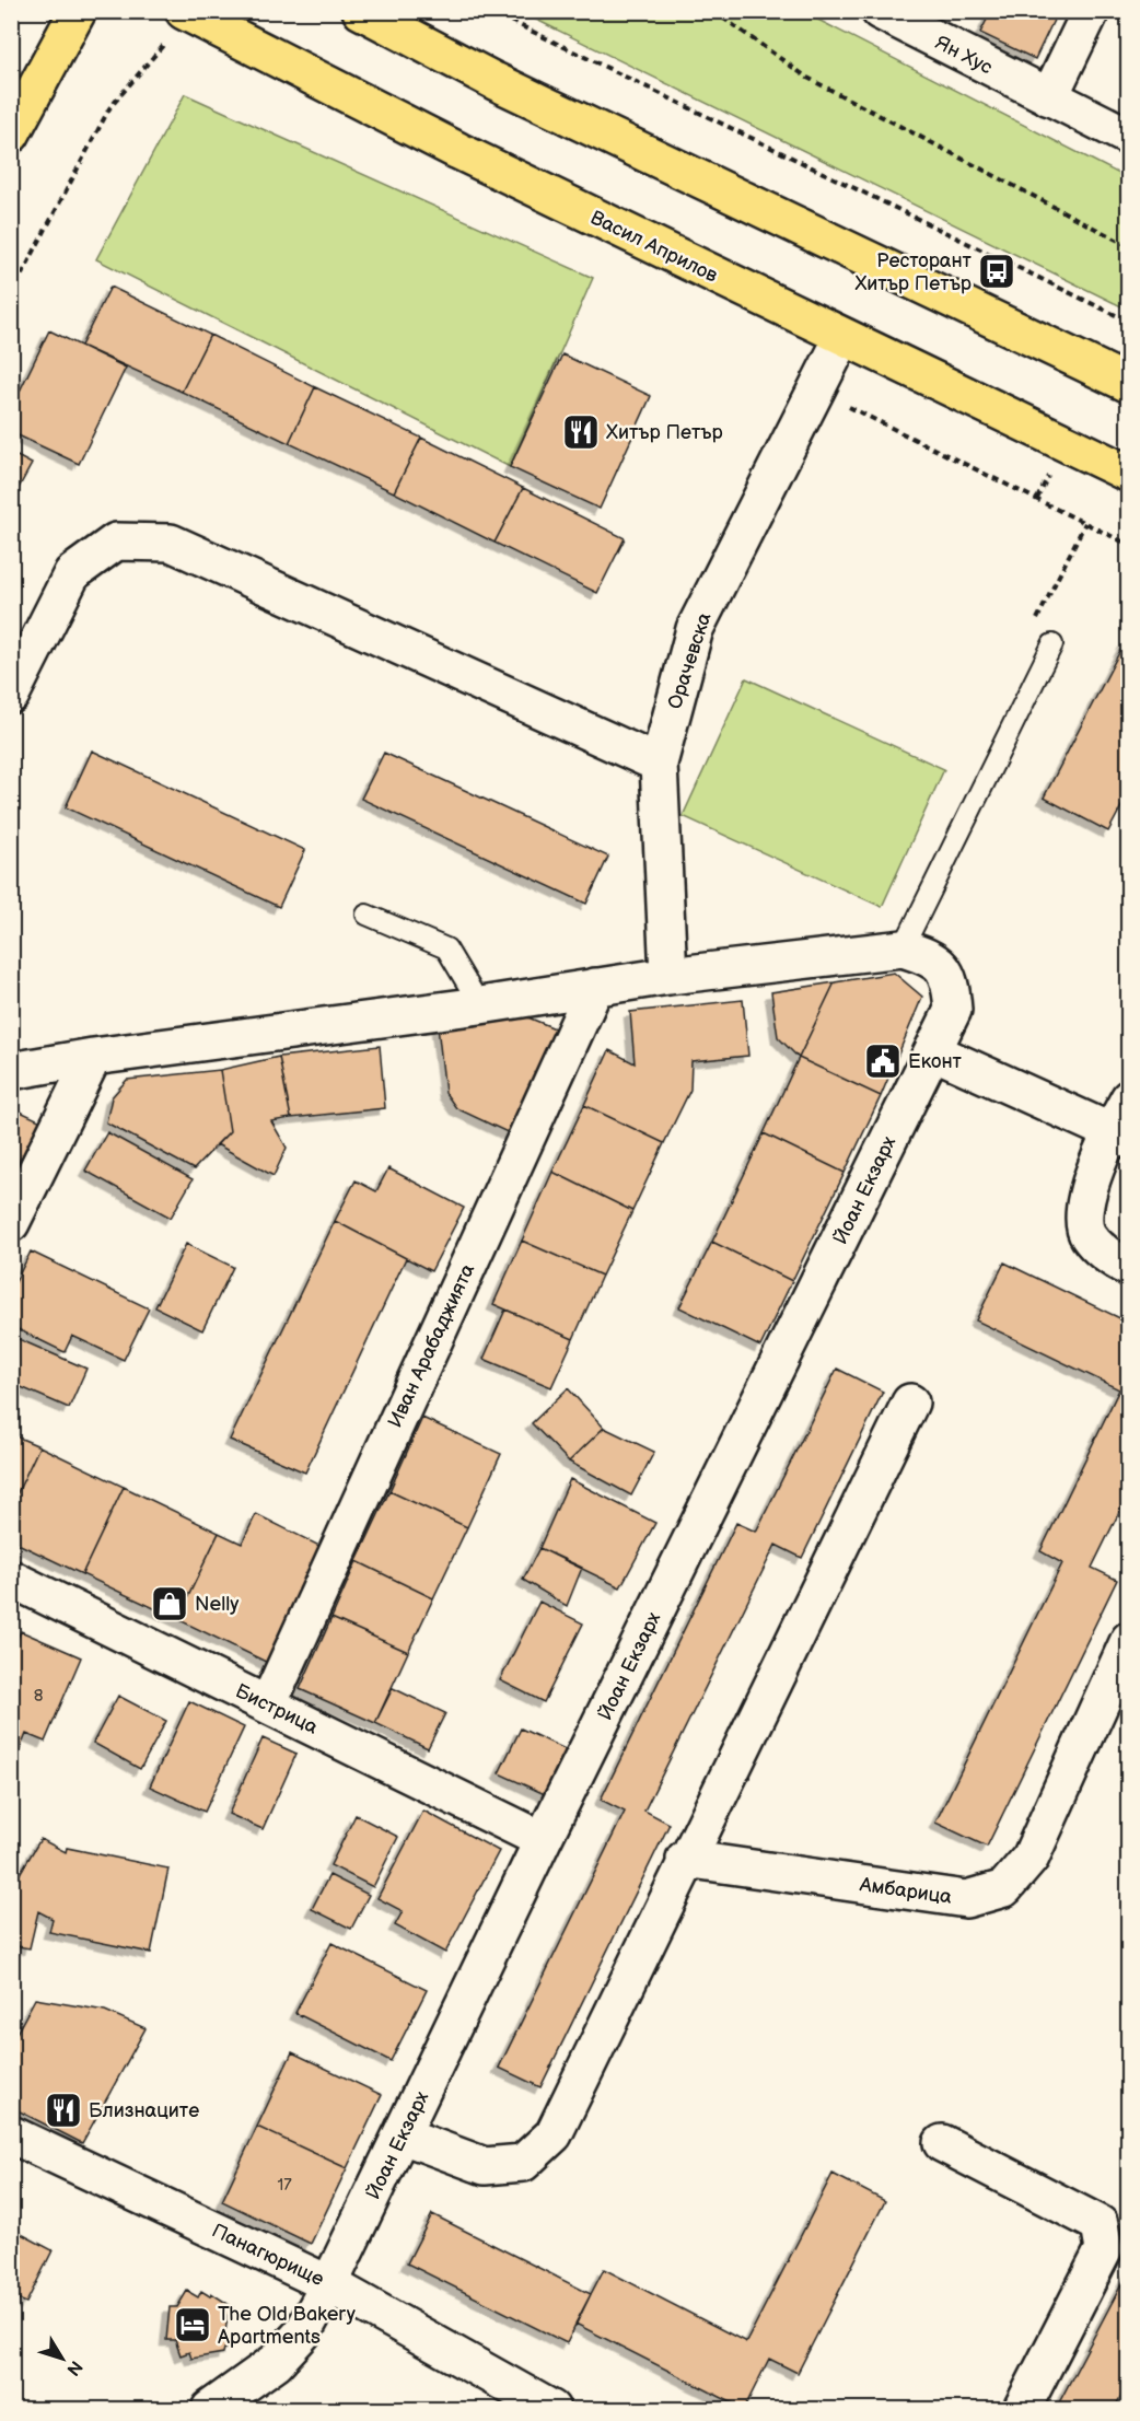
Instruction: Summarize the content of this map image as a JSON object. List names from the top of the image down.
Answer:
{
  "streets": {
    "main road": ["Васил Априлов"],
    "street": [
      "Ян Хус",
      "Орачевска",
      "Йоан Екзарх",
      "Иван Арабаджията",
      "Бистрица",
      "Амбарица",
      "Панагюрище"
    ]
  },
  "crossings": [
    ["Васил Априлов", "Орачевска"],
    ["Йоан Екзарх", "Бистрица"],
    ["Йоан Екзарх", "Панагюрище"],
    ["Иван Арабаджията", "Бистрица"]
  ],
  "places": {
    "bus stop": ["Ресторант Хитър Петър"],
    "restaurant": ["Хитър Петър", "Близнаците"],
    "public building": ["Еконт"],
    "shop": ["Nelly"],
    "hotel": ["The Old Bakery Apartments"]
  },
  "house_numbers": ["8", "17"],
  "north": "bottom right"
}
